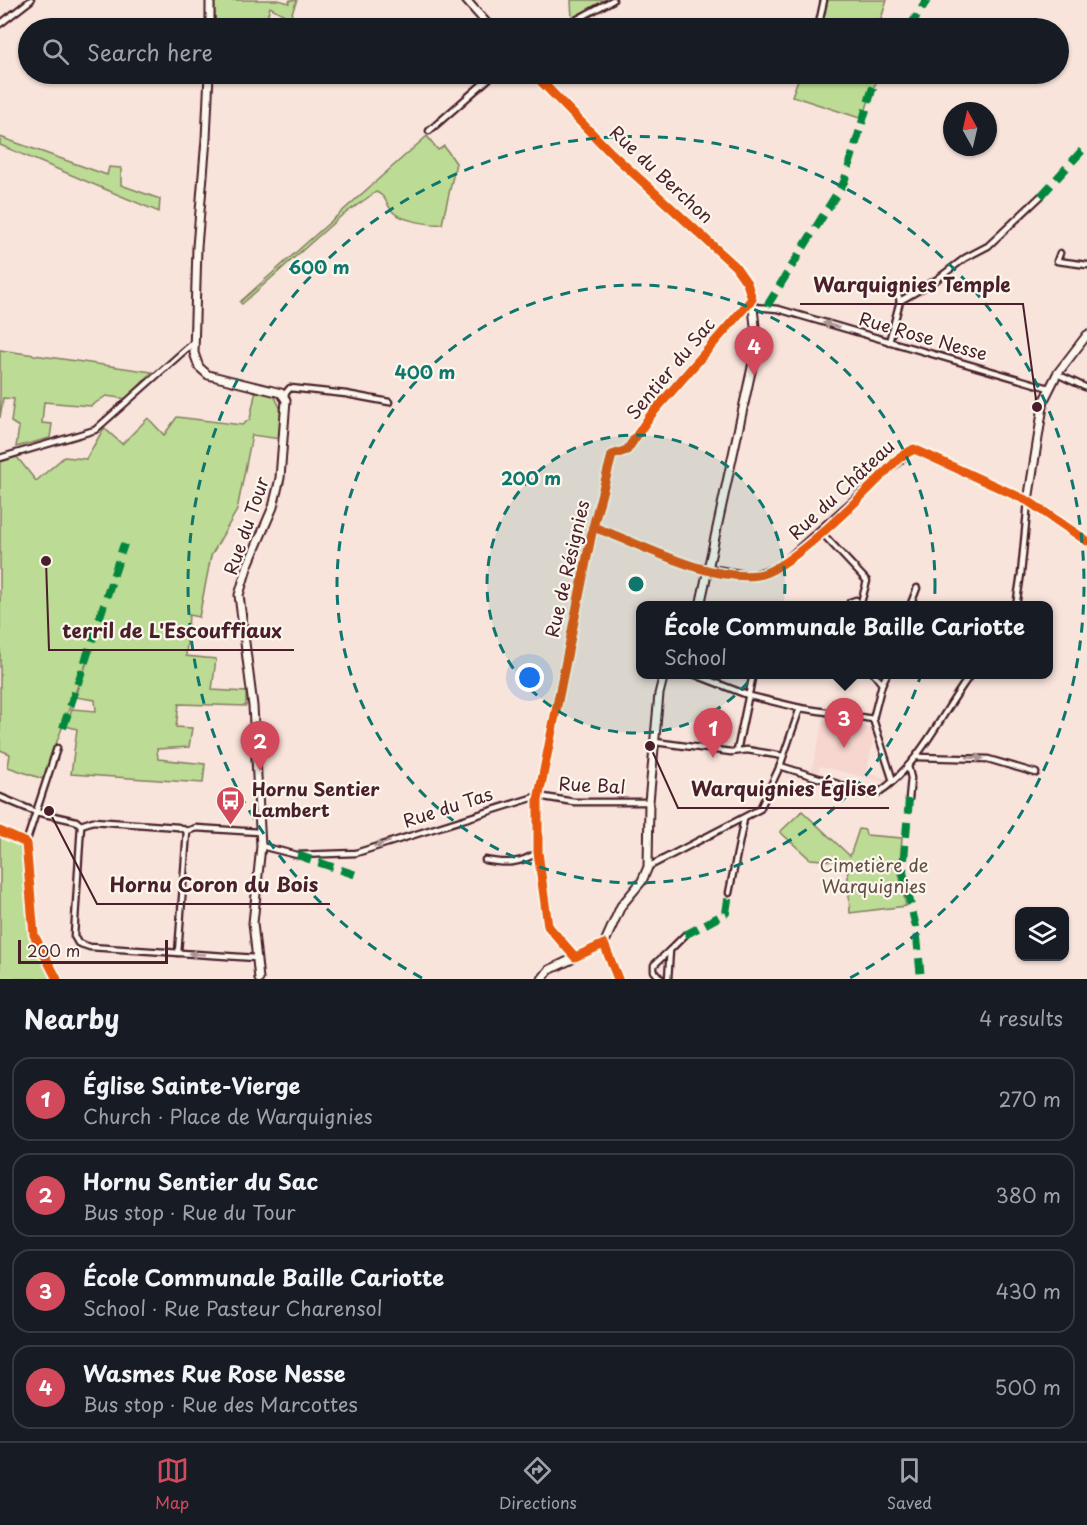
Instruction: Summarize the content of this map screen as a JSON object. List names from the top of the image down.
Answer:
{
  "streets": {
    "street": [
      "Rue du Berchon",
      "Rue Rose Nesse",
      "Sentier du Sac",
      "Rue du Château",
      "Rue du Tour",
      "Rue de Résignies",
      "Rue Bal",
      "Rue du Tas"
    ]
  },
  "crossings": [
    ["Rue du Berchon", "Rue Rose Nesse"],
    ["Rue du Berchon", "Sentier du Sac"],
    ["Rue Rose Nesse", "Sentier du Sac"],
    ["Sentier du Sac", "Rue de Résignies"],
    ["Rue du Tour", "Rue du Tas"],
    ["Rue de Résignies", "Rue Bal"],
    ["Rue de Résignies", "Rue du Tas"],
    ["Rue Bal", "Rue du Tas"]
  ],
  "one_way": ["Rue Rose Nesse", "Rue du Tas"],
  "parks": ["Cimetière de Warquignies"],
  "places": {
    "other": [
      "Warquignies Temple",
      "terril de L'Escouffiaux",
      "Warquignies Église",
      "Hornu Coron du Bois"
    ],
    "bus stop": ["Hornu Sentier Lambert"]
  },
  "scale_bar": "200 m",
  "north": "top",
  "page": {
    "search": "Search here",
    "pins": [
      "4",
      "3",
      "1",
      "2"
    ],
    "popup": ["École Communale Baille Cariotte", "School"],
    "scale": "200 m",
    "heading": ["Nearby", "4 results"],
    "list": [
      {
        "mark": "1",
        "name": "Église Sainte-Vierge",
        "note": "Church · Place de Warquignies",
        "value": "270 m"
      },
      {
        "mark": "2",
        "name": "Hornu Sentier du Sac",
        "note": "Bus stop · Rue du Tour",
        "value": "380 m"
      },
      {
        "mark": "3",
        "name": "École Communale Baille Cariotte",
        "note": "School · Rue Pasteur Charensol",
        "value": "430 m"
      },
      {
        "mark": "4",
        "name": "Wasmes Rue Rose Nesse",
        "note": "Bus stop · Rue des Marcottes",
        "value": "500 m"
      }
    ],
    "nav": ["Map", "Directions", "Saved"]
  },
  "rings": ["600 m", "400 m", "200 m"]
}
